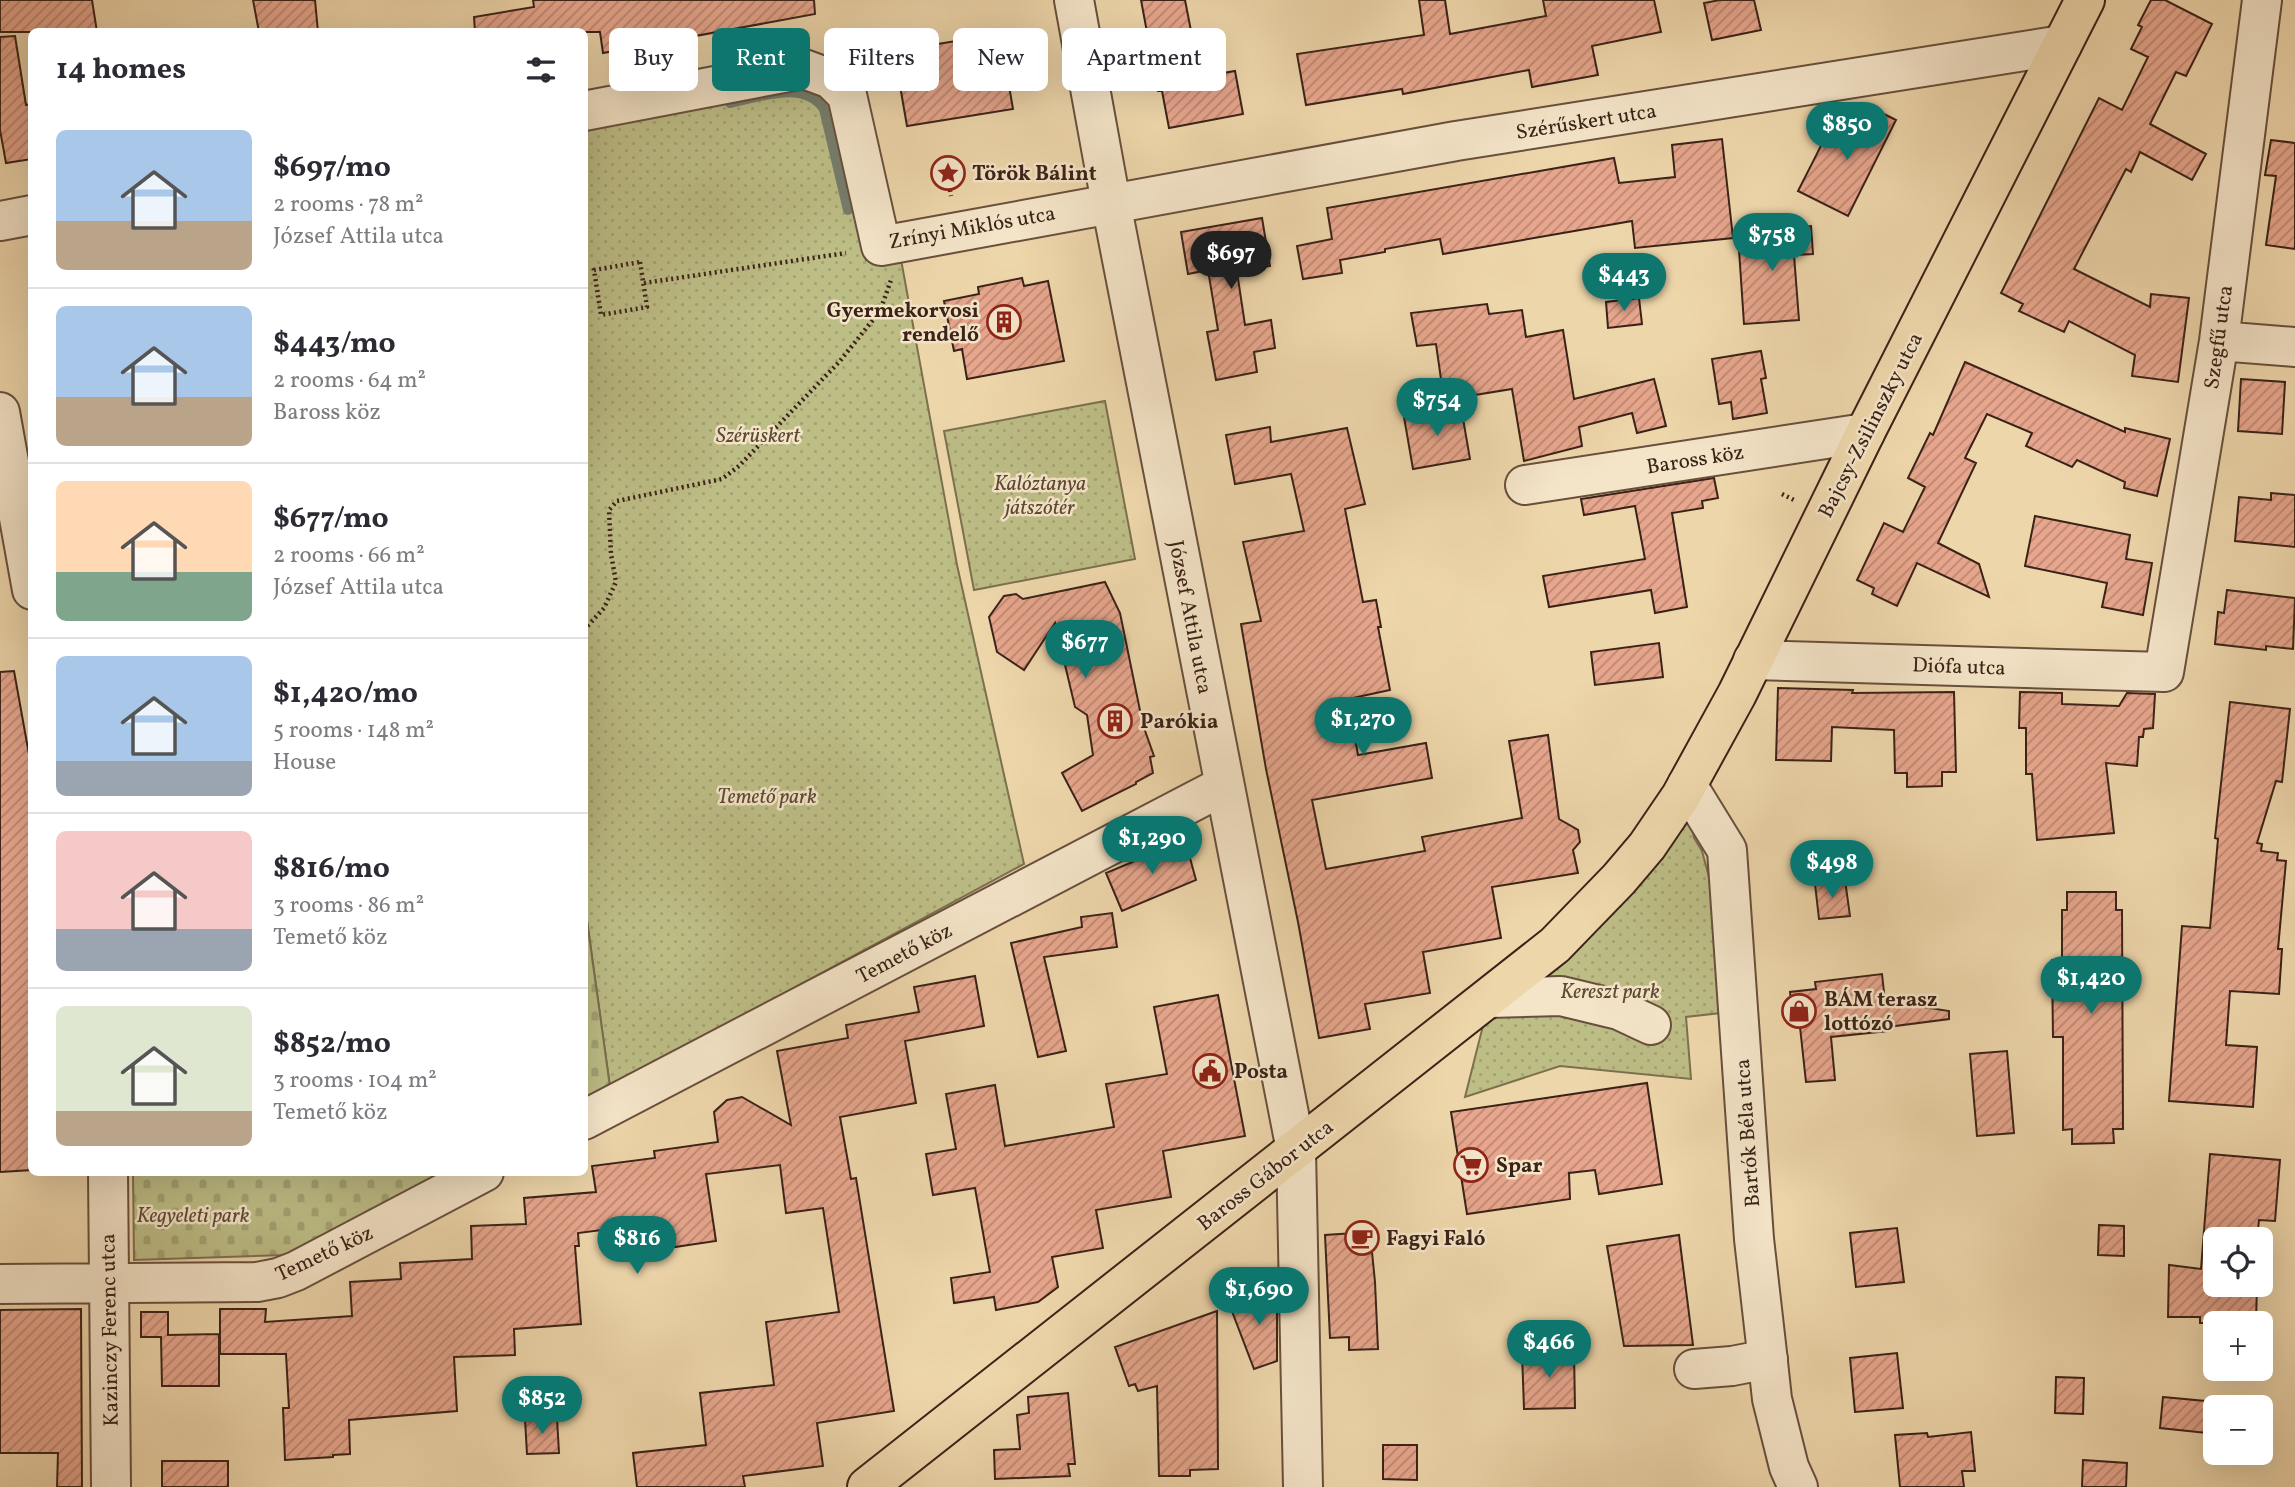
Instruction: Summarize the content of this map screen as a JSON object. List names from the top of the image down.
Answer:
{
  "streets": {
    "main road": ["Bajcsy-Zsilinszky utca", "Baross Gábor utca"],
    "street": [
      "Szérűskert utca",
      "Zrínyi Miklós utca",
      "Szegfű utca",
      "Baross köz",
      "József Attila utca",
      "Diófa utca",
      "Temető köz",
      "Bartók Béla utca",
      "Kazinczy Ferenc utca"
    ]
  },
  "crossings": [
    ["Szérűskert utca", "Zrínyi Miklós utca"],
    ["Szérűskert utca", "Bajcsy-Zsilinszky utca"],
    ["Szérűskert utca", "József Attila utca"],
    ["Zrínyi Miklós utca", "József Attila utca"],
    ["Szegfű utca", "Diófa utca"],
    ["Bajcsy-Zsilinszky utca", "Baross köz"],
    ["Bajcsy-Zsilinszky utca", "Diófa utca"],
    ["Bajcsy-Zsilinszky utca", "Bartók Béla utca"],
    ["Bajcsy-Zsilinszky utca", "Baross Gábor utca"],
    ["József Attila utca", "Temető köz"],
    ["József Attila utca", "Baross Gábor utca"],
    ["Temető köz", "Kazinczy Ferenc utca"]
  ],
  "parks": [
    "Szérüskert",
    "Kalóztanya játszótér",
    "Temető park",
    "Kereszt park",
    "Kegyeleti park"
  ],
  "places": {
    "place": ["Török Bálint"],
    "building": ["Gyermekorvosi rendelő", "Parókia"],
    "shop": ["BÁM terasz lottózó"],
    "public building": ["Posta"],
    "supermarket": ["Spar"],
    "cafe": ["Fagyi Faló"]
  },
  "page": {
    "chip": [
      "Buy",
      "Rent",
      "Filters",
      "New",
      "Apartment"
    ],
    "heading": "14 homes",
    "price": [
      "$850",
      "$758",
      "$697",
      "$443",
      "$754",
      "$677",
      "$1,270",
      "$1,290",
      "$498",
      "$1,420",
      "$816",
      "$1,690",
      "$466",
      "$852"
    ],
    "list": [
      {
        "name": "$697/mo",
        "note": "2 rooms · 78 m² · József Attila utca"
      },
      {
        "name": "$443/mo",
        "note": "2 rooms · 64 m² · Baross köz"
      },
      {
        "name": "$677/mo",
        "note": "2 rooms · 66 m² · József Attila utca"
      },
      {
        "name": "$1,420/mo",
        "note": "5 rooms · 148 m² · House"
      },
      {
        "name": "$816/mo",
        "note": "3 rooms · 86 m² · Temető köz"
      },
      {
        "name": "$852/mo",
        "note": "3 rooms · 104 m² · Temető köz"
      }
    ],
    "map_buttons": ["+", "−"]
  }
}
